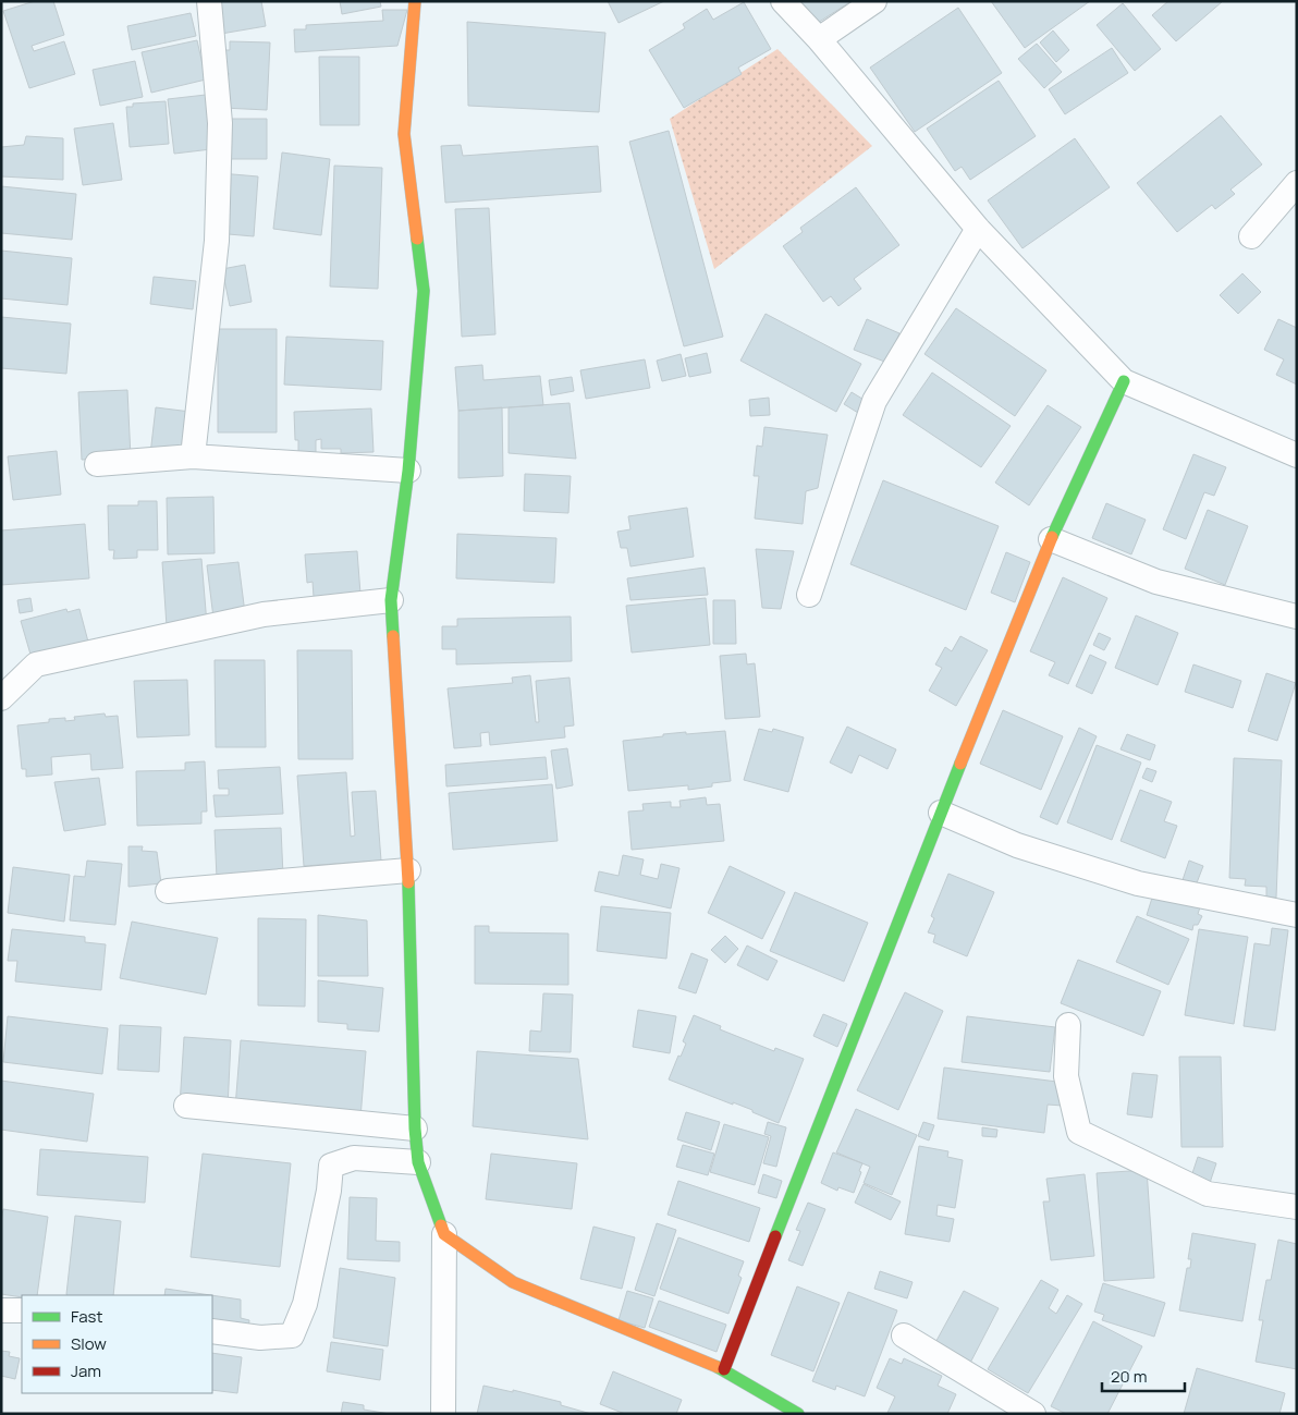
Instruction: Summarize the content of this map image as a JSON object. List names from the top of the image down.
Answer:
{
  "legend": ["Fast", "Slow", "Jam"],
  "scale_bar": "20 m"
}
